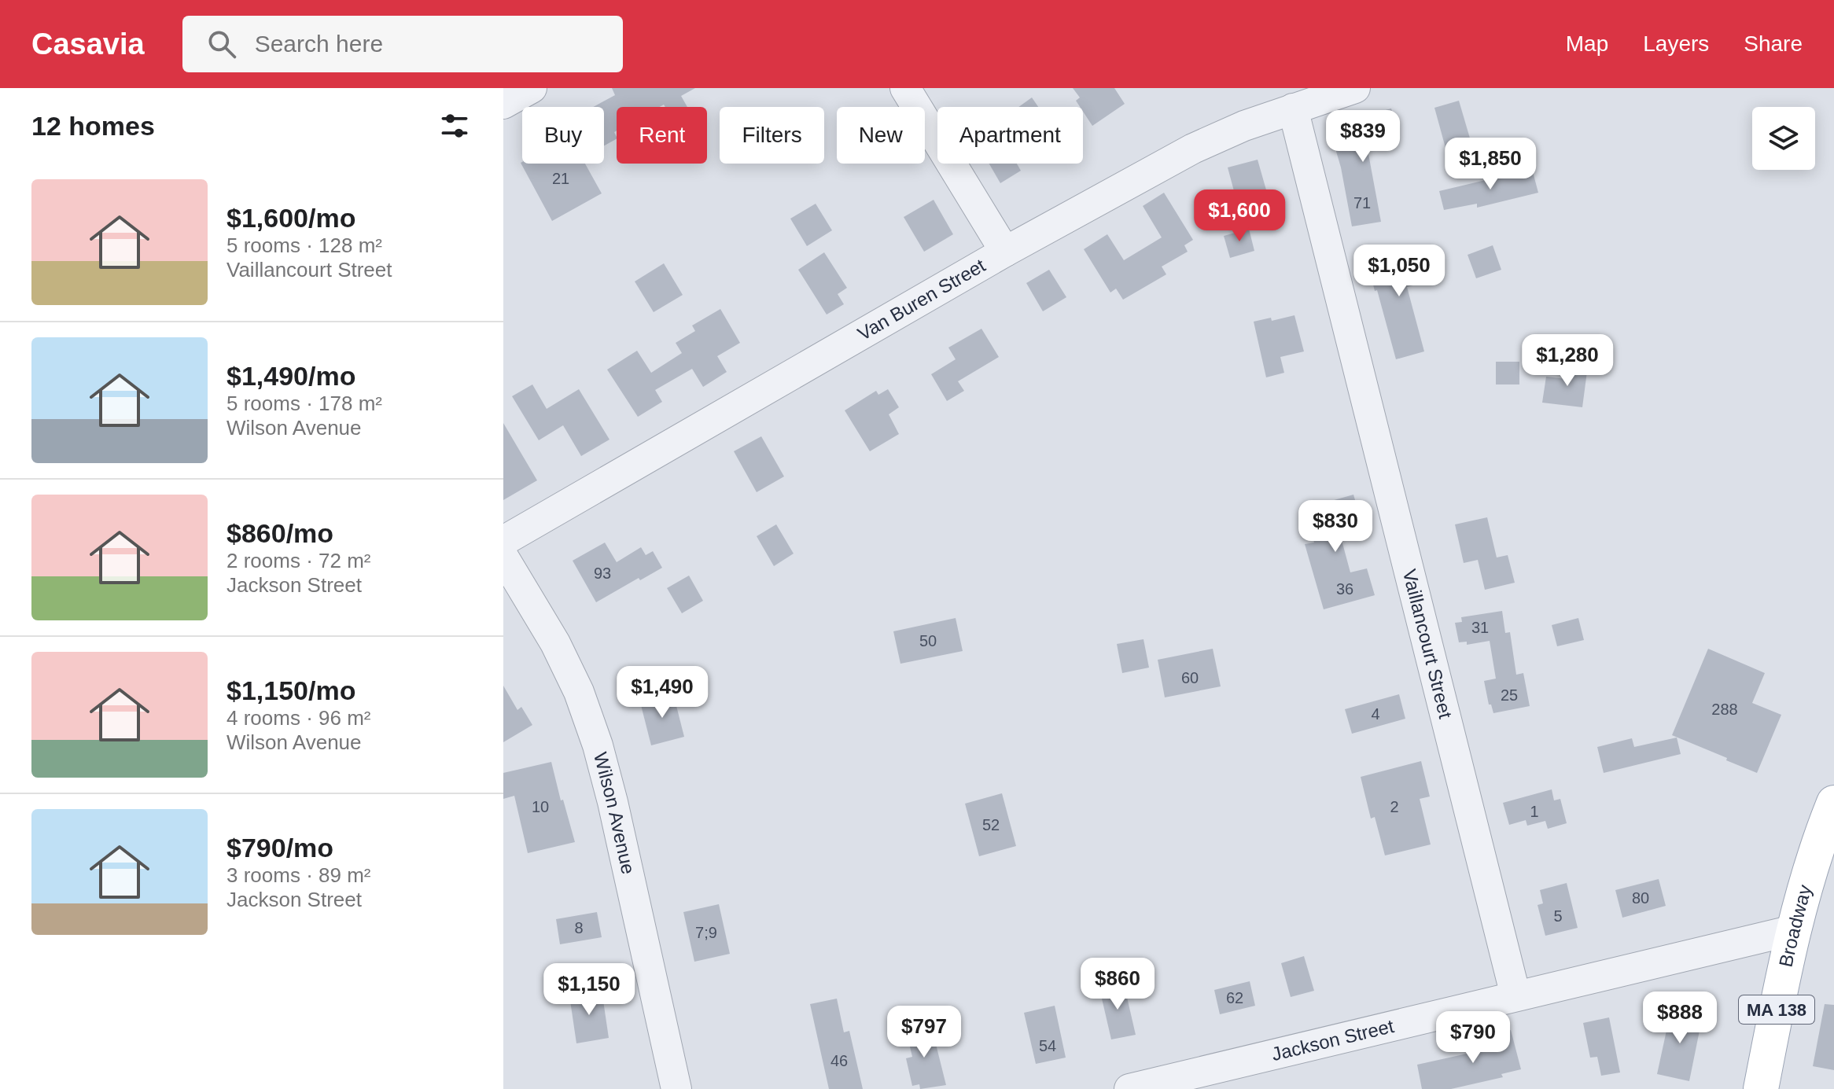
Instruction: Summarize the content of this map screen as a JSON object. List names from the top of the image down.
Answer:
{
  "streets": {
    "main road": ["Broadway", "MA 138"],
    "street": [
      "Van Buren Street",
      "Vaillancourt Street",
      "Wilson Avenue",
      "Jackson Street"
    ]
  },
  "crossings": [
    ["Van Buren Street", "Vaillancourt Street"],
    ["Vaillancourt Street", "Jackson Street"],
    ["Broadway", "Jackson Street"]
  ],
  "house_numbers": [
    "21",
    "71",
    "93",
    "36",
    "31",
    "50",
    "60",
    "25",
    "288",
    "4",
    "10",
    "2",
    "1",
    "52",
    "80",
    "5",
    "8",
    "7;9",
    "62",
    "54",
    "46"
  ],
  "page": {
    "header": "Casavia",
    "search": "Search here",
    "nav": ["Map", "Layers", "Share"],
    "heading": "12 homes",
    "chip": [
      "Buy",
      "Rent",
      "Filters",
      "New",
      "Apartment"
    ],
    "price": [
      "$839",
      "$1,850",
      "$1,600",
      "$1,050",
      "$1,280",
      "$830",
      "$1,490",
      "$860",
      "$1,150",
      "$888",
      "$797",
      "$790"
    ],
    "list": [
      {
        "name": "$1,600/mo",
        "note": "5 rooms · 128 m² · Vaillancourt Street"
      },
      {
        "name": "$1,490/mo",
        "note": "5 rooms · 178 m² · Wilson Avenue"
      },
      {
        "name": "$860/mo",
        "note": "2 rooms · 72 m² · Jackson Street"
      },
      {
        "name": "$1,150/mo",
        "note": "4 rooms · 96 m² · Wilson Avenue"
      },
      {
        "name": "$790/mo",
        "note": "3 rooms · 89 m² · Jackson Street"
      }
    ]
  }
}
